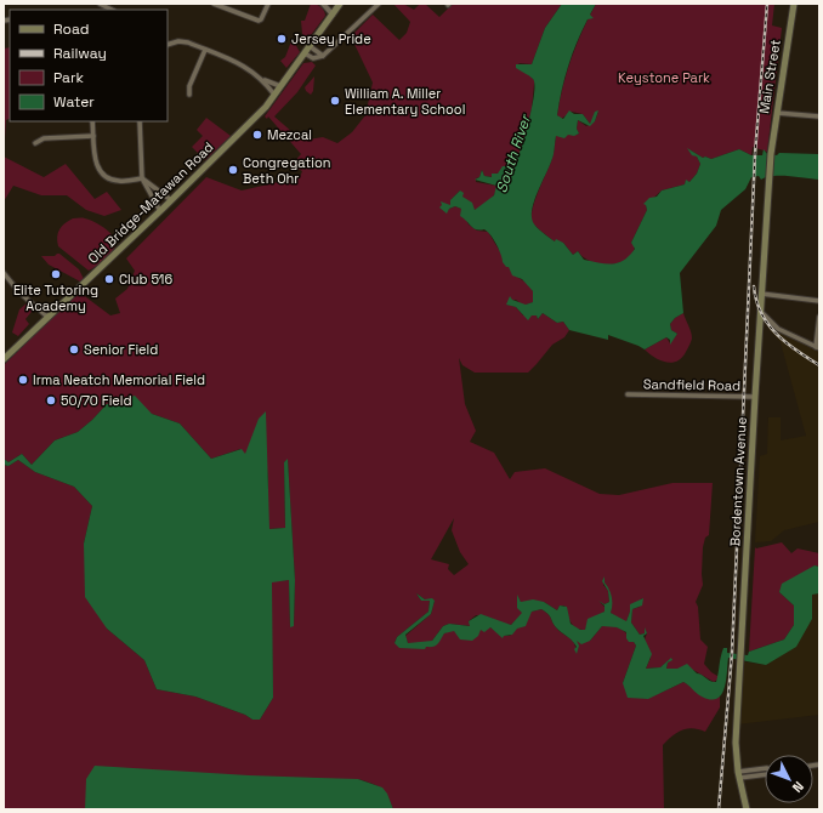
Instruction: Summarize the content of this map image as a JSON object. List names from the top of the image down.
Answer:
{
  "streets": {
    "main road": ["Main Street", "Old Bridge-Matawan Road", "Bordentown Avenue"],
    "street": ["Sandfield Road"]
  },
  "crossings": [
    ["Main Street", "Bordentown Avenue"],
    ["Sandfield Road", "Bordentown Avenue"]
  ],
  "water": ["South River"],
  "parks": ["Keystone Park"],
  "places": [
    "Jersey Pride",
    "William A. Miller Elementary School",
    "Mezcal",
    "Congregation Beth Ohr",
    "Elite Tutoring Academy",
    "Club 516",
    "Senior Field",
    "Irma Neatch Memorial Field",
    "50/70 Field"
  ],
  "legend": [
    "Road",
    "Railway",
    "Park",
    "Water"
  ],
  "north": "bottom right"
}
